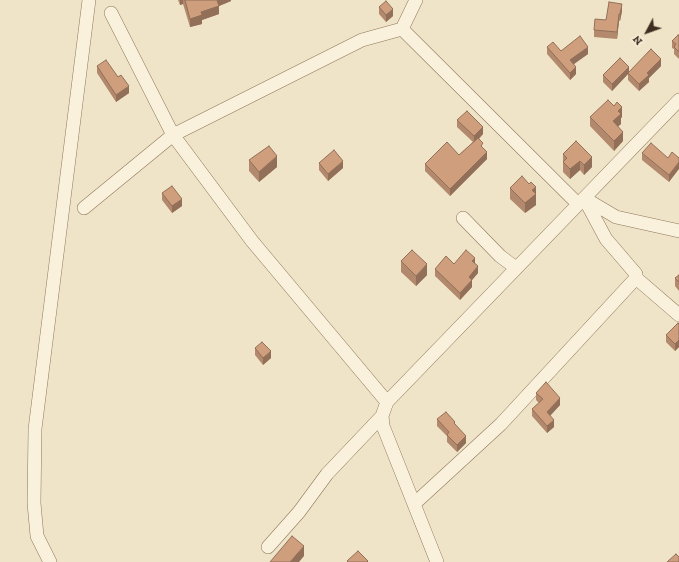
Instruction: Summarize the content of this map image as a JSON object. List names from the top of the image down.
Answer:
{
  "north": "bottom left"
}
